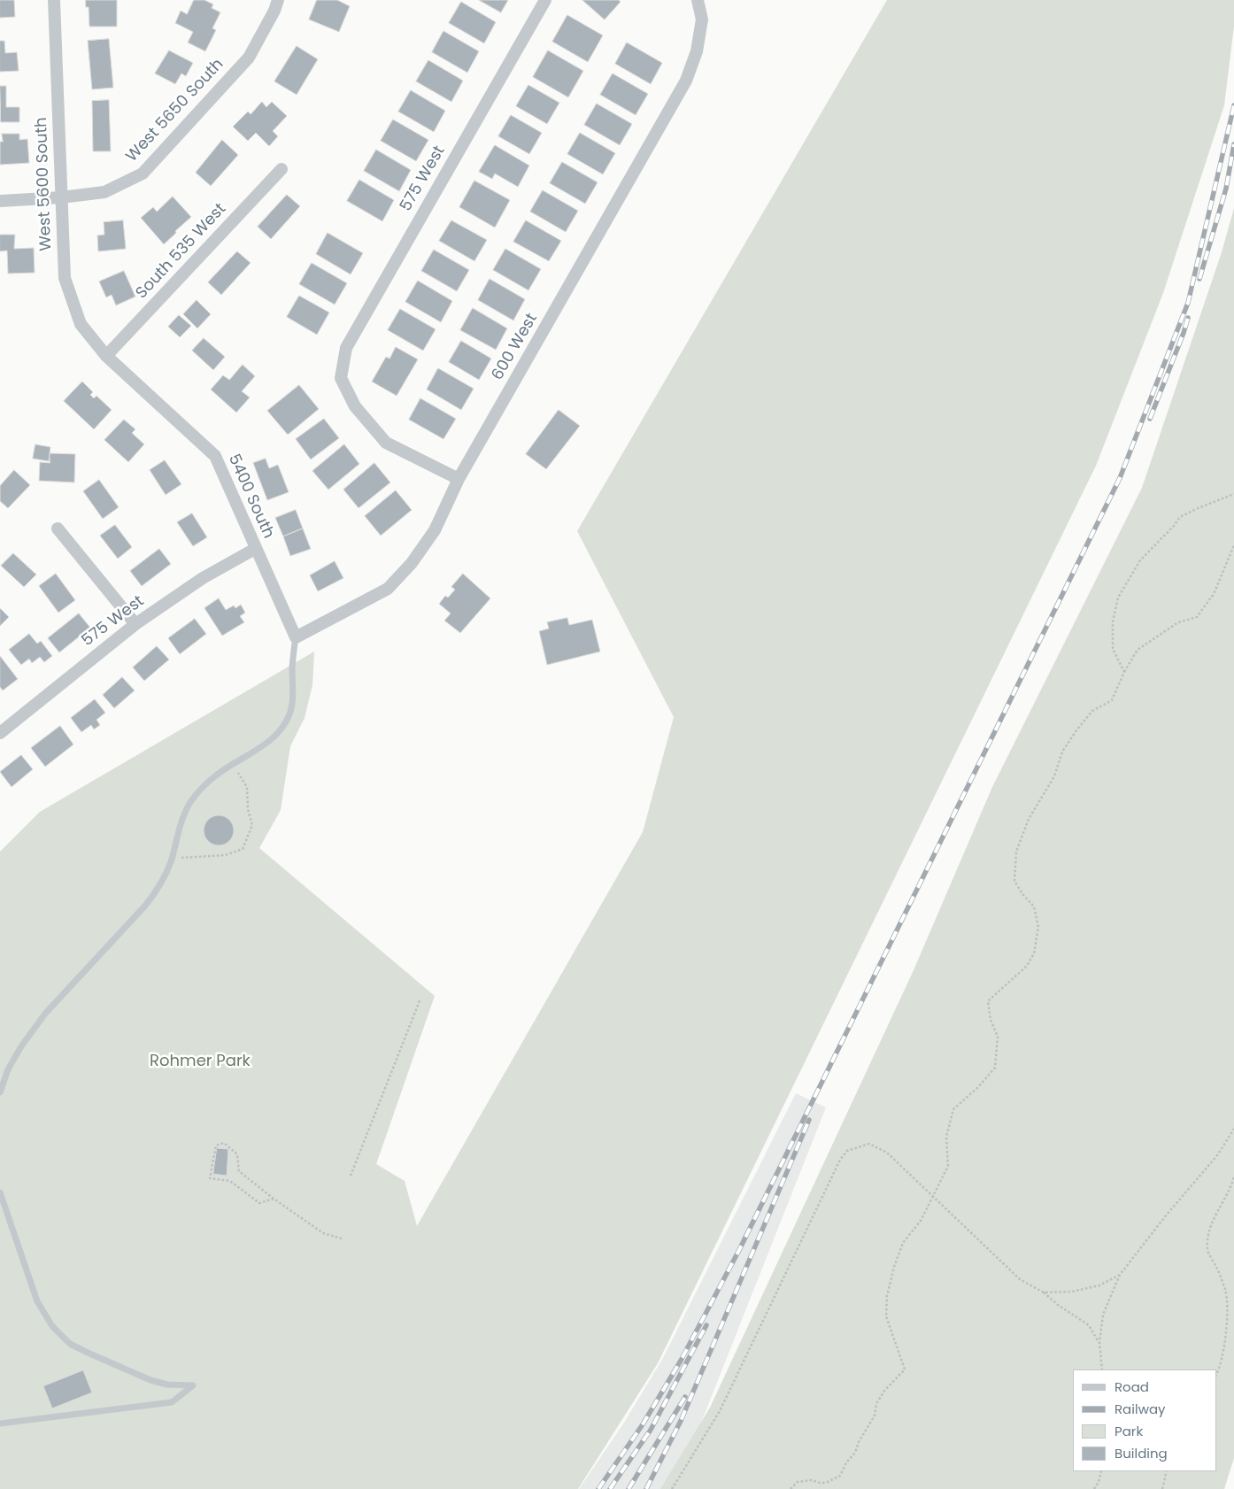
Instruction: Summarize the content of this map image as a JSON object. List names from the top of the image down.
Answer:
{
  "streets": {
    "street": [
      "West 5650 South",
      "575 West",
      "West 5600 South",
      "South 535 West",
      "600 West",
      "5400 South"
    ]
  },
  "crossings": [
    ["West 5650 South", "West 5600 South"],
    ["575 West", "600 West"],
    ["575 West", "5400 South"],
    ["West 5600 South", "South 535 West"],
    ["West 5600 South", "5400 South"],
    ["South 535 West", "5400 South"],
    ["600 West", "5400 South"]
  ],
  "parks": ["Rohmer Park"],
  "legend": [
    "Road",
    "Railway",
    "Park",
    "Building"
  ]
}
